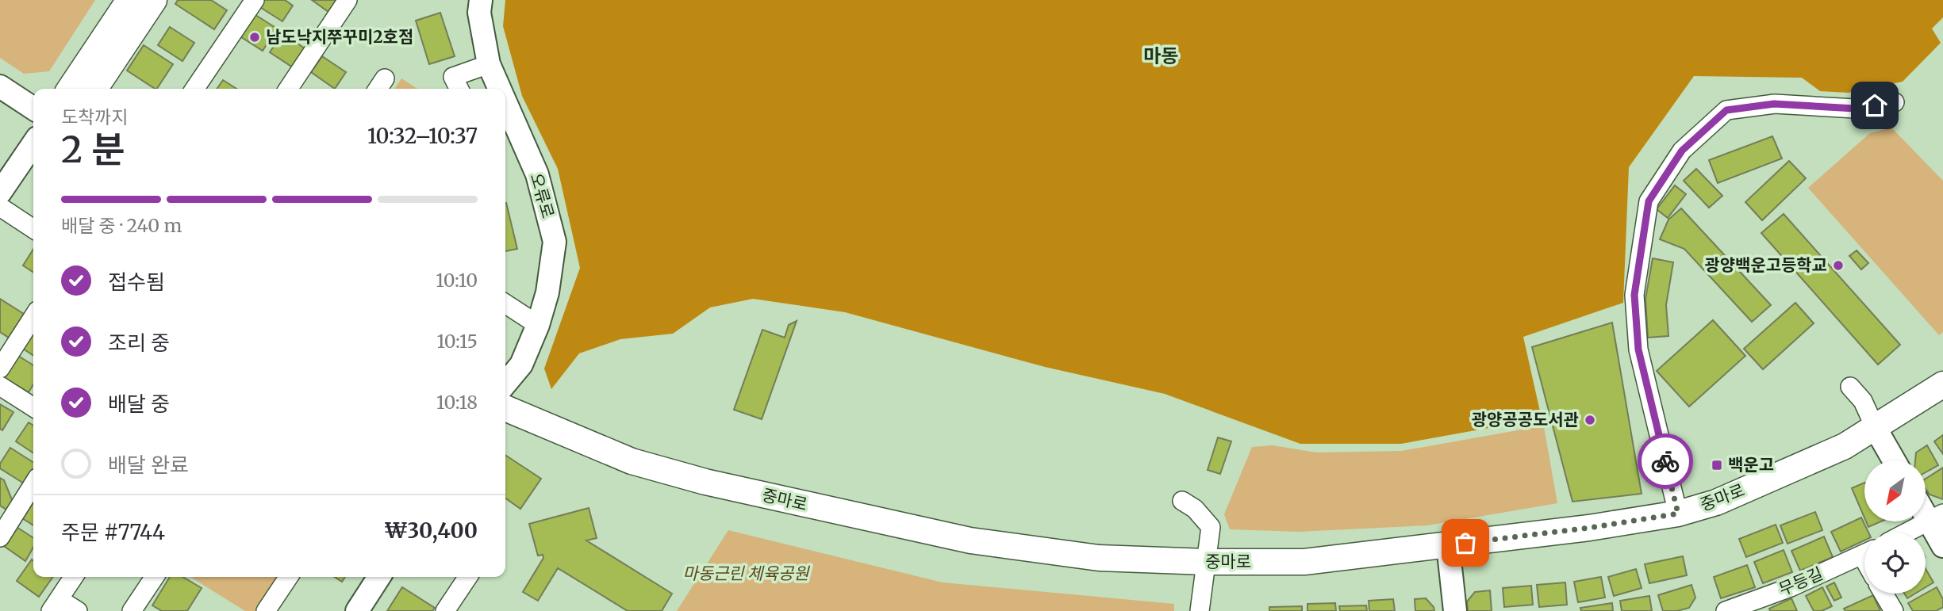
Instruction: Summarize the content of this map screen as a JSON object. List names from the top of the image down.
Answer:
{
  "streets": {
    "main road": ["중마로"],
    "street": ["오류로", "무등길"]
  },
  "districts": ["마동"],
  "parks": ["마동근린 체육공원"],
  "places": {
    "other": ["남도낙지쭈꾸미2호점", "광양백운고등학교", "광양공공도서관"],
    "transit": ["백운고"]
  },
  "north": "bottom left",
  "page": {
    "heading": ["2 분", "도착까지", "10:32–10:37"],
    "panel": ["주문 #7744", "₩30,400"],
    "bar": "배달 중 · 240 m",
    "list": [
      ["접수됨", "10:10"],
      ["조리 중", "10:15"],
      ["배달 중", "10:18"],
      "배달 완료"
    ]
  }
}
